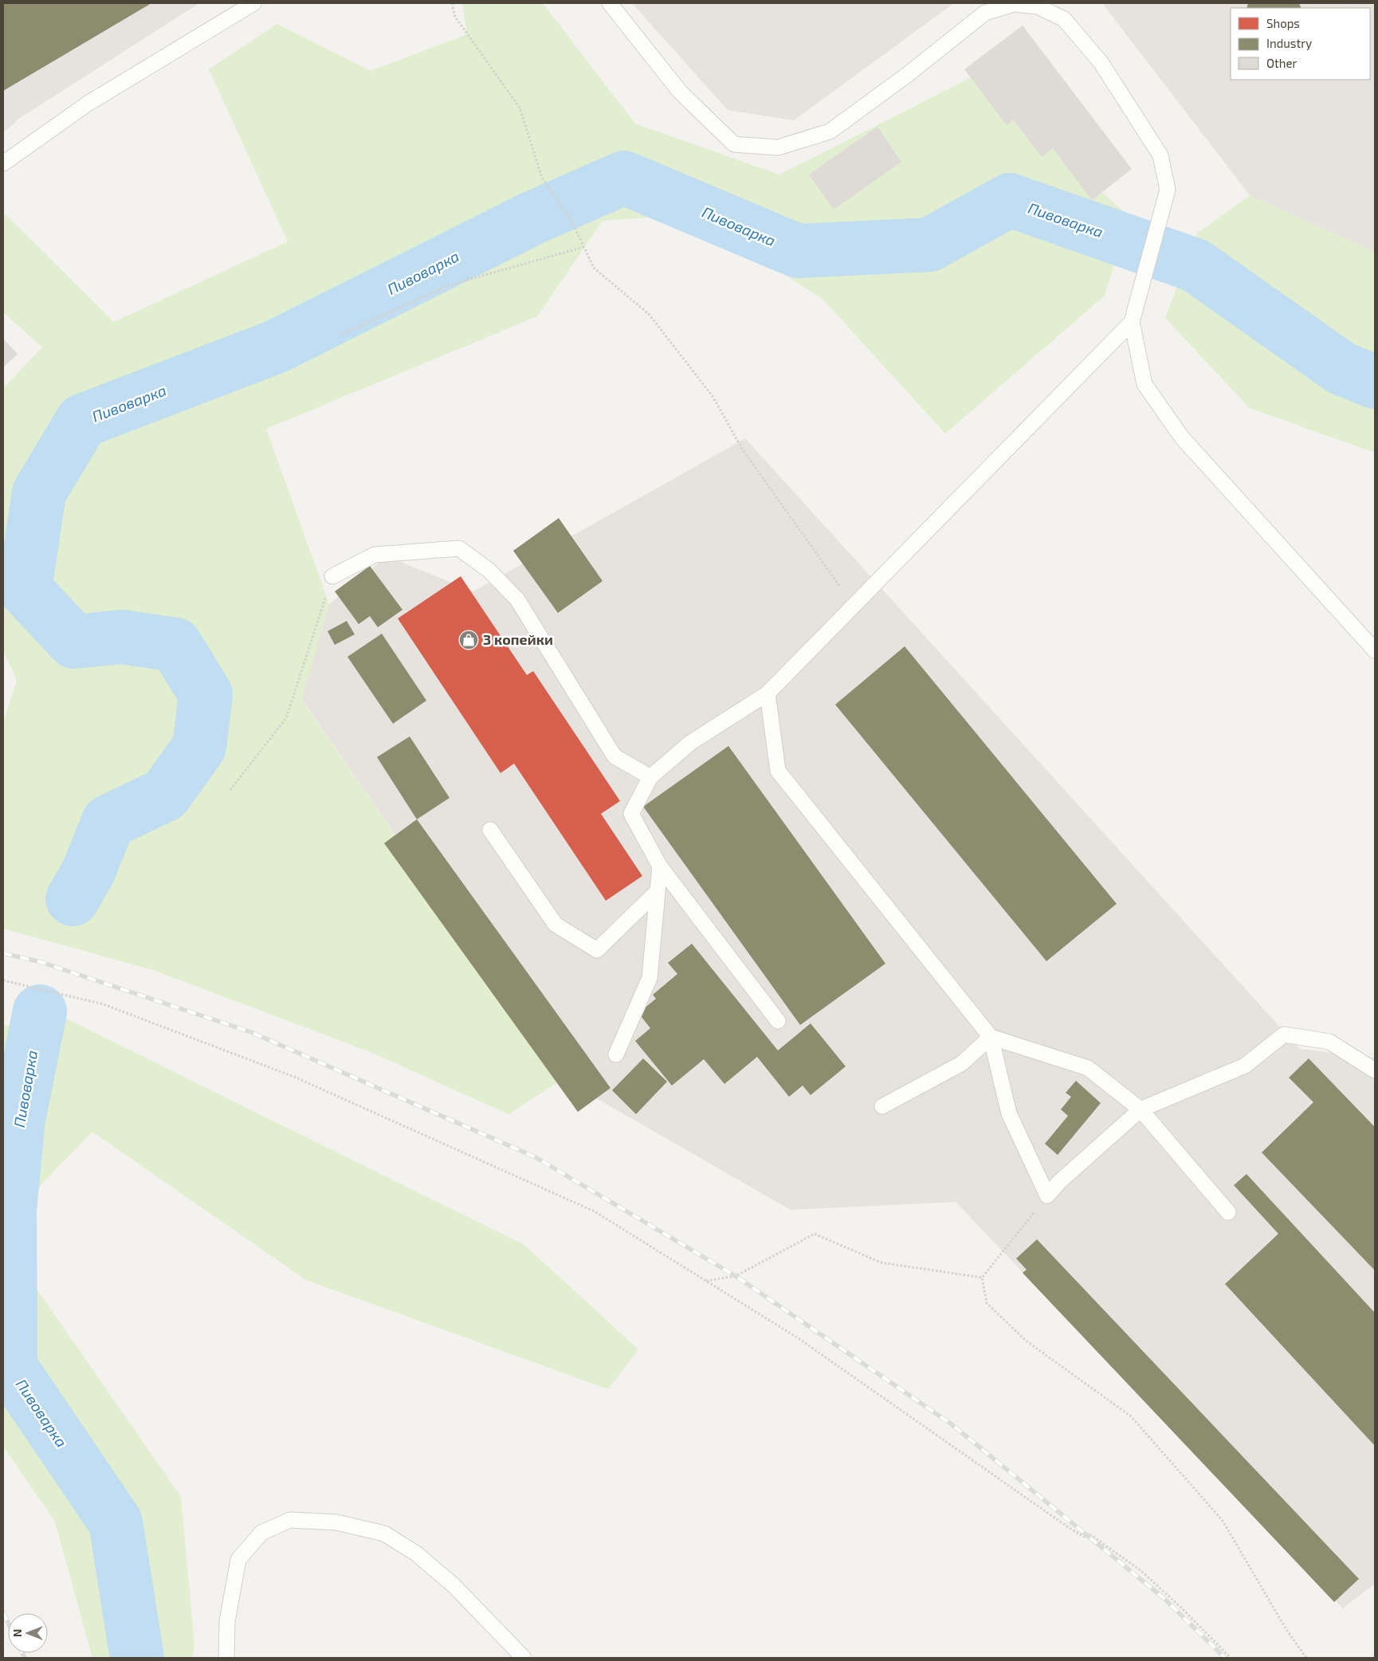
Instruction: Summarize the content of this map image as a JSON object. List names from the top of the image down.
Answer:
{
  "water": ["Пивоварка"],
  "places": {
    "shop": ["3 копейки"]
  },
  "legend": ["Shops", "Industry", "Other"],
  "north": "left"
}
